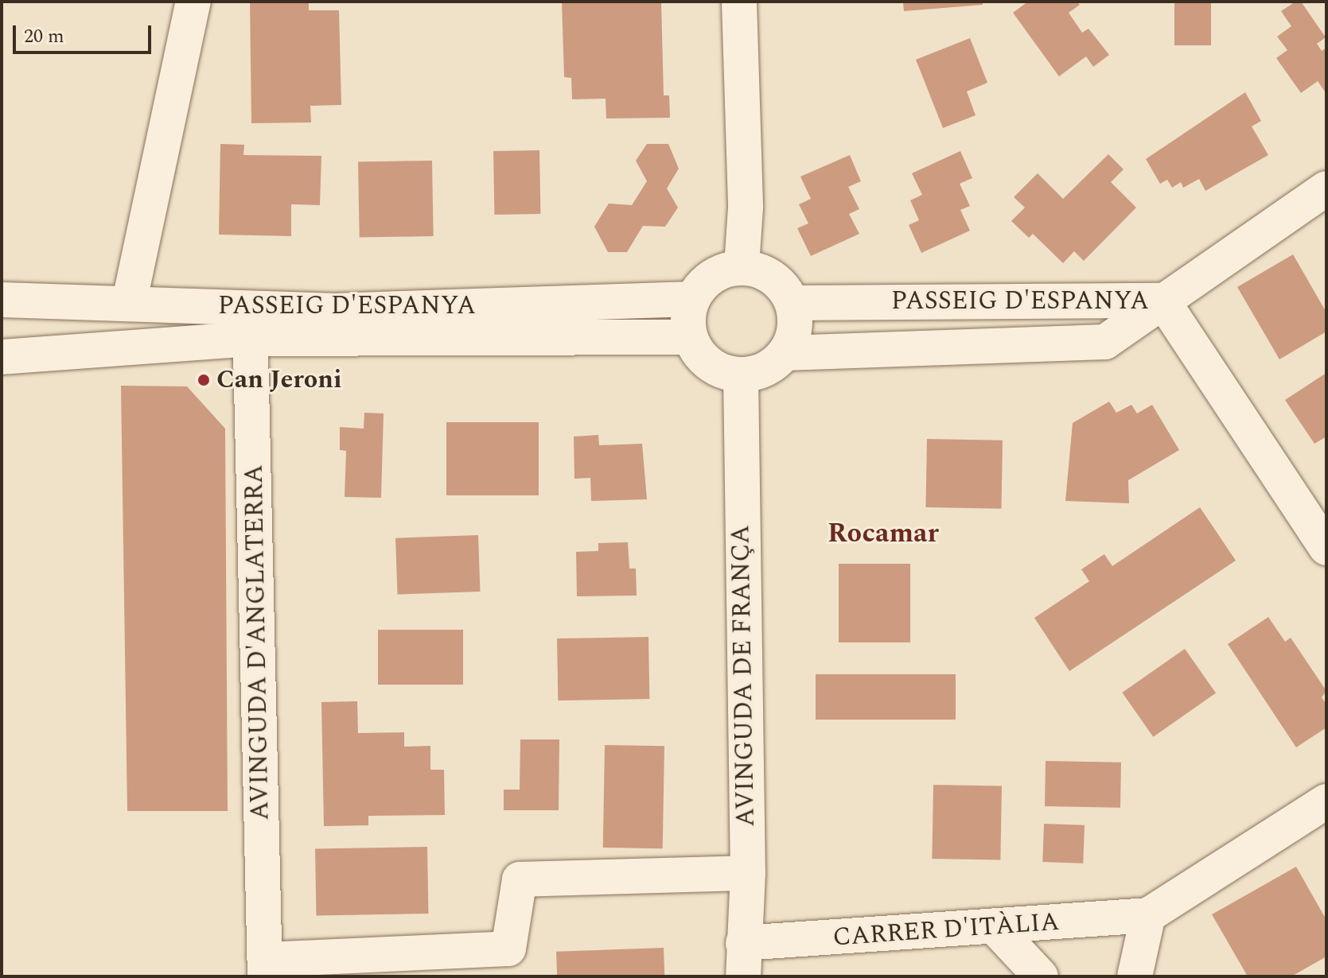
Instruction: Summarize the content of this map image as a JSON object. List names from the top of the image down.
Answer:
{
  "streets": {
    "street": [
      "PASSEIG D'ESPANYA",
      "AVINGUDA D'ANGLATERRA",
      "AVINGUDA DE FRANÇA",
      "CARRER D'ITÀLIA"
    ]
  },
  "crossings": [
    ["PASSEIG D'ESPANYA", "AVINGUDA D'ANGLATERRA"],
    ["PASSEIG D'ESPANYA", "AVINGUDA DE FRANÇA"],
    ["AVINGUDA DE FRANÇA", "CARRER D'ITÀLIA"]
  ],
  "districts": ["Rocamar"],
  "places": ["Can Jeroni"],
  "scale_bar": "20 m"
}
